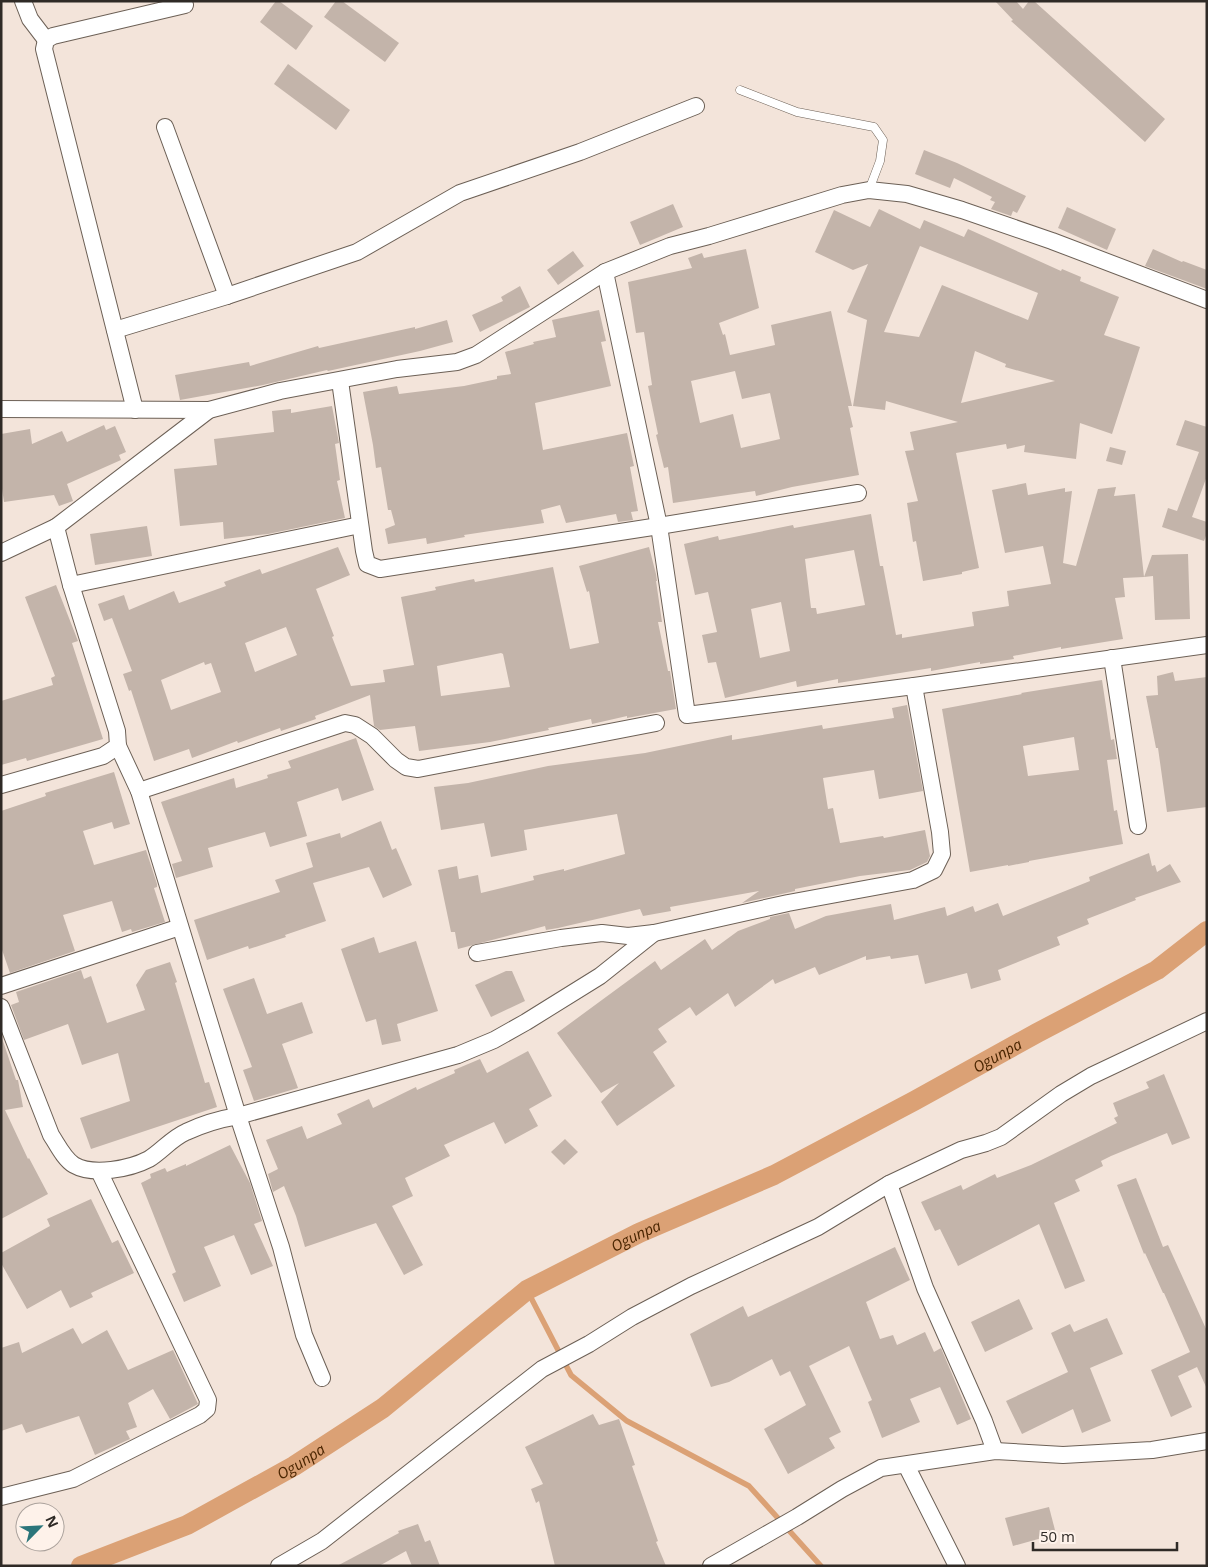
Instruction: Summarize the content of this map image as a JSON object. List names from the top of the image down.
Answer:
{
  "water": ["Ogunpa"],
  "scale_bar": "50 m",
  "north": "top right"
}
